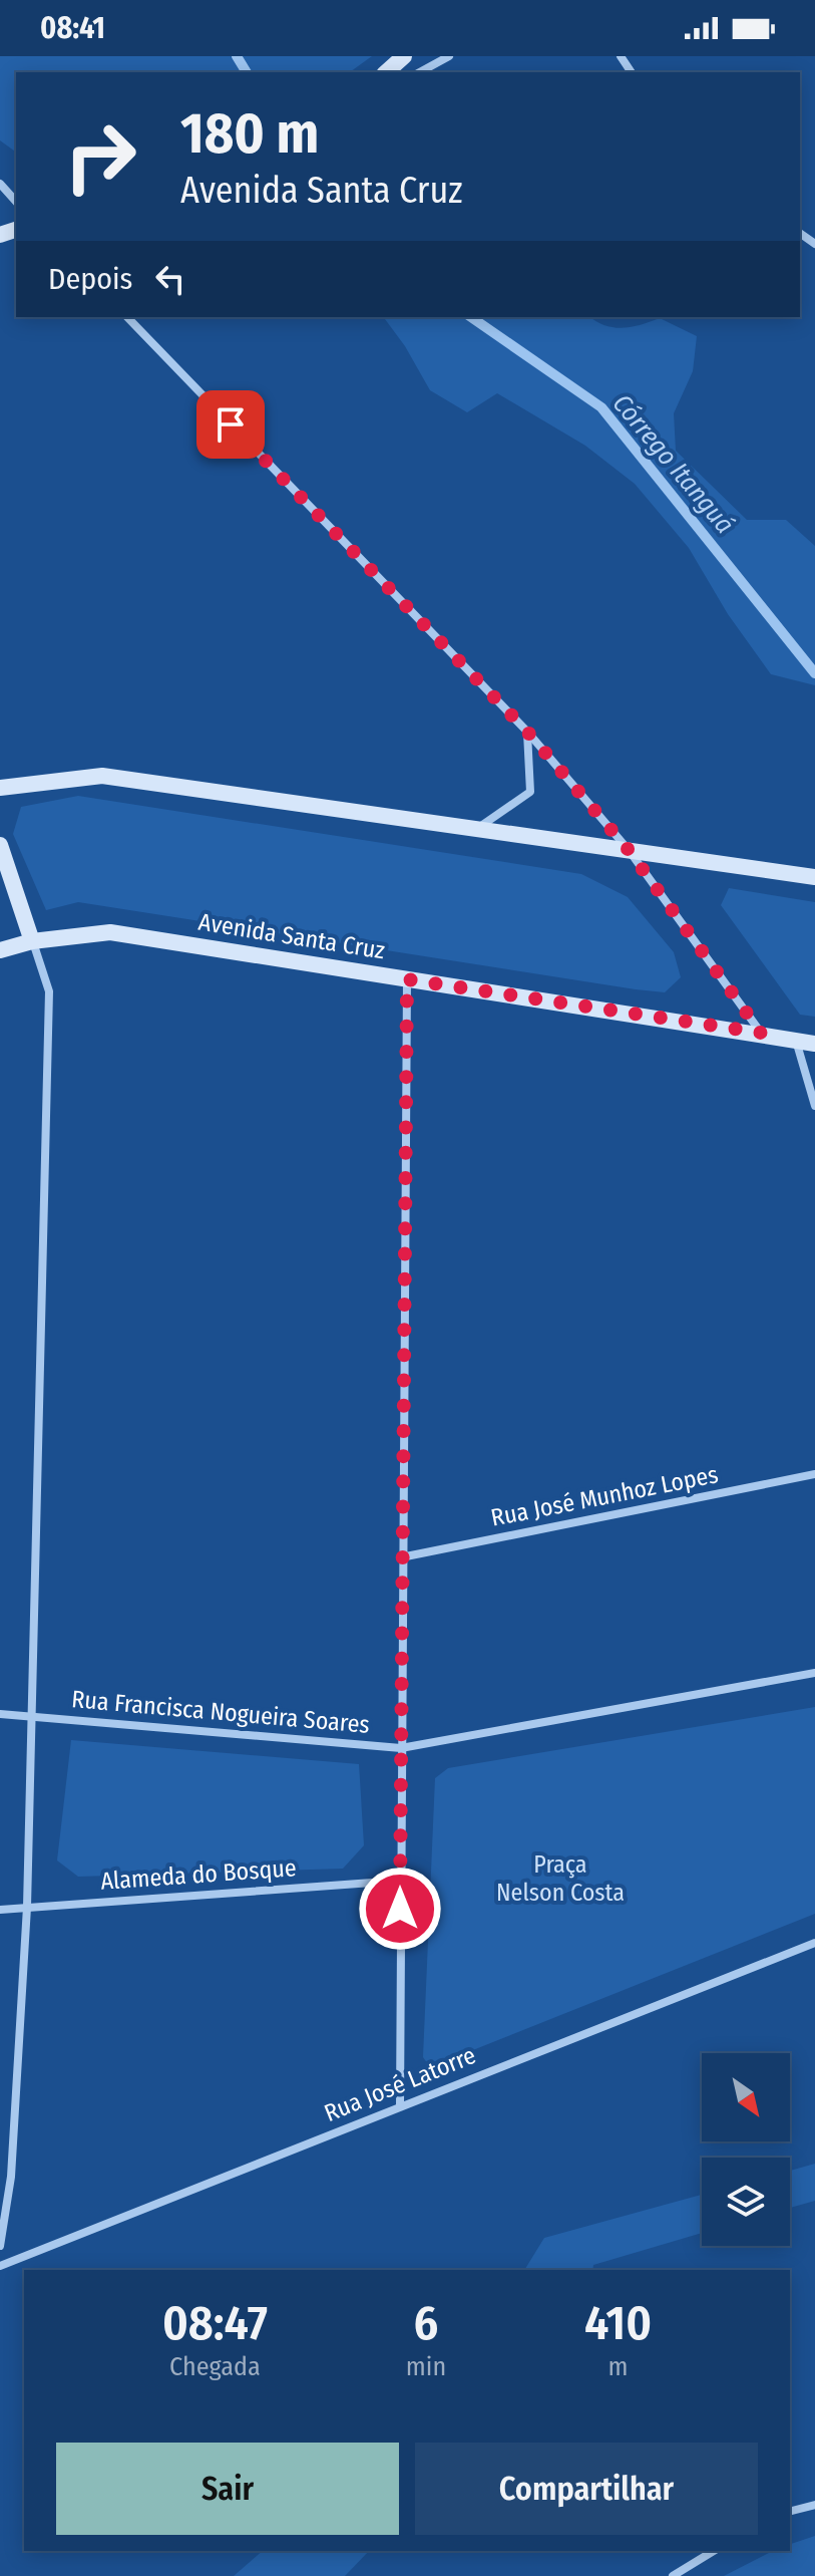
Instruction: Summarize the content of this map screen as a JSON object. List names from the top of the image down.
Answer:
{
  "streets": {
    "main road": ["Avenida Santa Cruz"],
    "street": [
      "Rua José Munhoz Lopes",
      "Rua Francisca Nogueira Soares",
      "Alameda do Bosque",
      "Rua José Latorre"
    ]
  },
  "water": ["Córrego Itanguá"],
  "parks": ["Praça Nelson Costa"],
  "north": "bottom right",
  "page": {
    "status": "08:41",
    "turn": ["180 m", "Avenida Santa Cruz"],
    "then": "Depois",
    "eta": [
      "08:47",
      "Chegada",
      "6",
      "min",
      "410",
      "m"
    ],
    "buttons": ["Sair", "Compartilhar"]
  }
}
